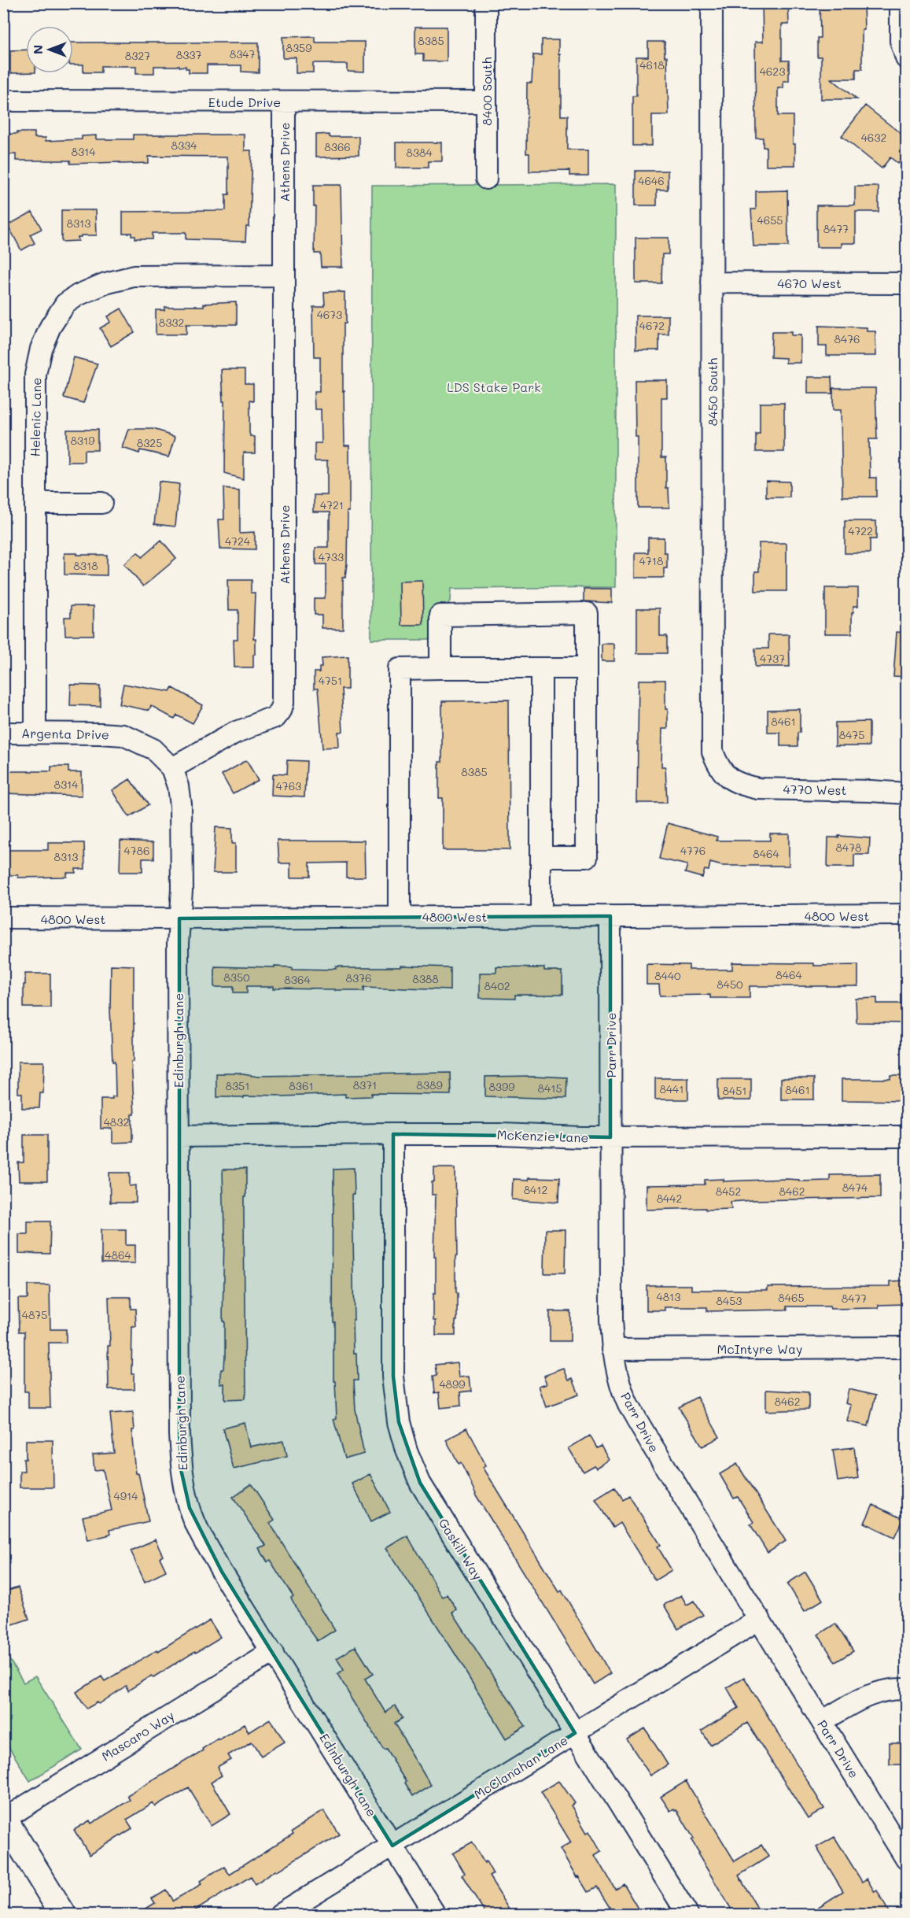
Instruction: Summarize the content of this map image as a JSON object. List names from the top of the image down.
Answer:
{
  "streets": {
    "street": [
      "8400 South",
      "Etude Drive",
      "Athens Drive",
      "4670 West",
      "8450 South",
      "Helenic Lane",
      "Argenta Drive",
      "4770 West",
      "4800 West",
      "Edinburgh Lane",
      "Parr Drive",
      "McKenzie Lane",
      "McIntyre Way",
      "Gaskill Way",
      "Mascaro Way",
      "McClanahan Lane"
    ]
  },
  "crossings": [
    ["8400 South", "Etude Drive"],
    ["Etude Drive", "Athens Drive"],
    ["Athens Drive", "Helenic Lane"],
    ["Athens Drive", "Argenta Drive"],
    ["4670 West", "8450 South"],
    ["8450 South", "4770 West"],
    ["Helenic Lane", "Argenta Drive"],
    ["4800 West", "Edinburgh Lane"],
    ["4800 West", "Parr Drive"],
    ["Edinburgh Lane", "McKenzie Lane"],
    ["Edinburgh Lane", "Mascaro Way"],
    ["Edinburgh Lane", "McClanahan Lane"],
    ["Parr Drive", "McKenzie Lane"],
    ["Parr Drive", "McIntyre Way"],
    ["Parr Drive", "McClanahan Lane"],
    ["McKenzie Lane", "Gaskill Way"],
    ["Gaskill Way", "McClanahan Lane"]
  ],
  "parks": ["LDS Stake Park"],
  "house_numbers": [
    "8385",
    "8359",
    "8347",
    "8337",
    "8327",
    "4618",
    "4623",
    "4632",
    "8334",
    "8366",
    "8314",
    "8384",
    "4646",
    "4655",
    "8313",
    "8477",
    "4673",
    "8332",
    "4672",
    "8476",
    "8319",
    "8325",
    "4721",
    "4722",
    "4724",
    "4733",
    "4718",
    "8318",
    "4737",
    "4751",
    "8461",
    "8475",
    "8385",
    "8314",
    "4763",
    "8478",
    "4786",
    "4776",
    "8464",
    "8313",
    "8464",
    "8440",
    "8350",
    "8376",
    "8388",
    "8364",
    "8450",
    "8402",
    "8371",
    "8389",
    "8351",
    "8361",
    "8399",
    "8415",
    "8441",
    "8461",
    "8451",
    "4832",
    "8474",
    "8412",
    "8452",
    "8462",
    "8442",
    "4864",
    "4813",
    "8465",
    "8477",
    "8453",
    "4875",
    "4899",
    "8462",
    "4914"
  ],
  "north": "left"
}
